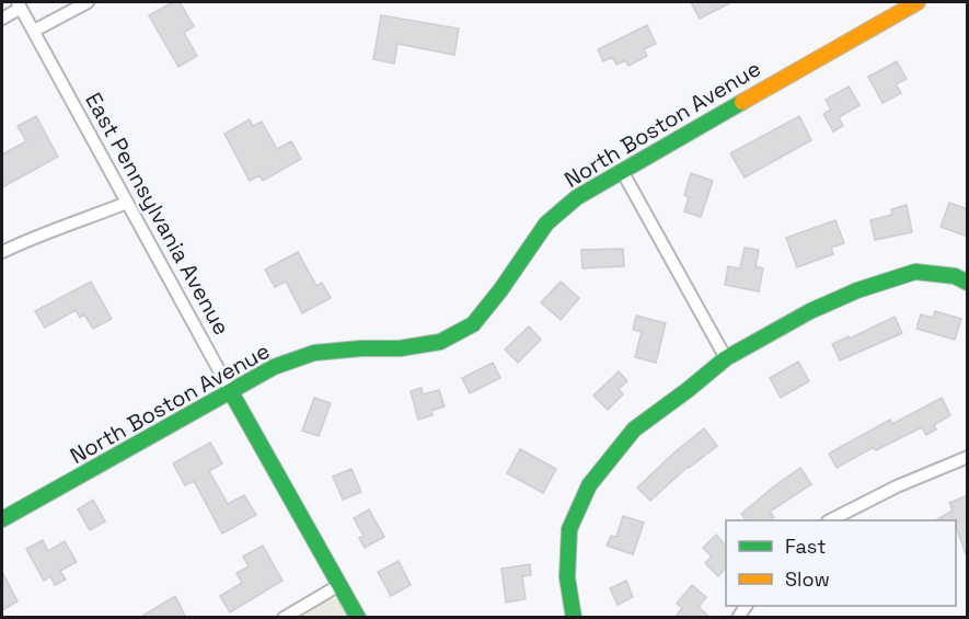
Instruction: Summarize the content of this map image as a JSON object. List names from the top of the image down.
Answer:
{
  "streets": {
    "street": ["North Boston Avenue", "East Pennsylvania Avenue"]
  },
  "crossings": [
    ["North Boston Avenue", "East Pennsylvania Avenue"]
  ],
  "legend": ["Fast", "Slow"]
}
